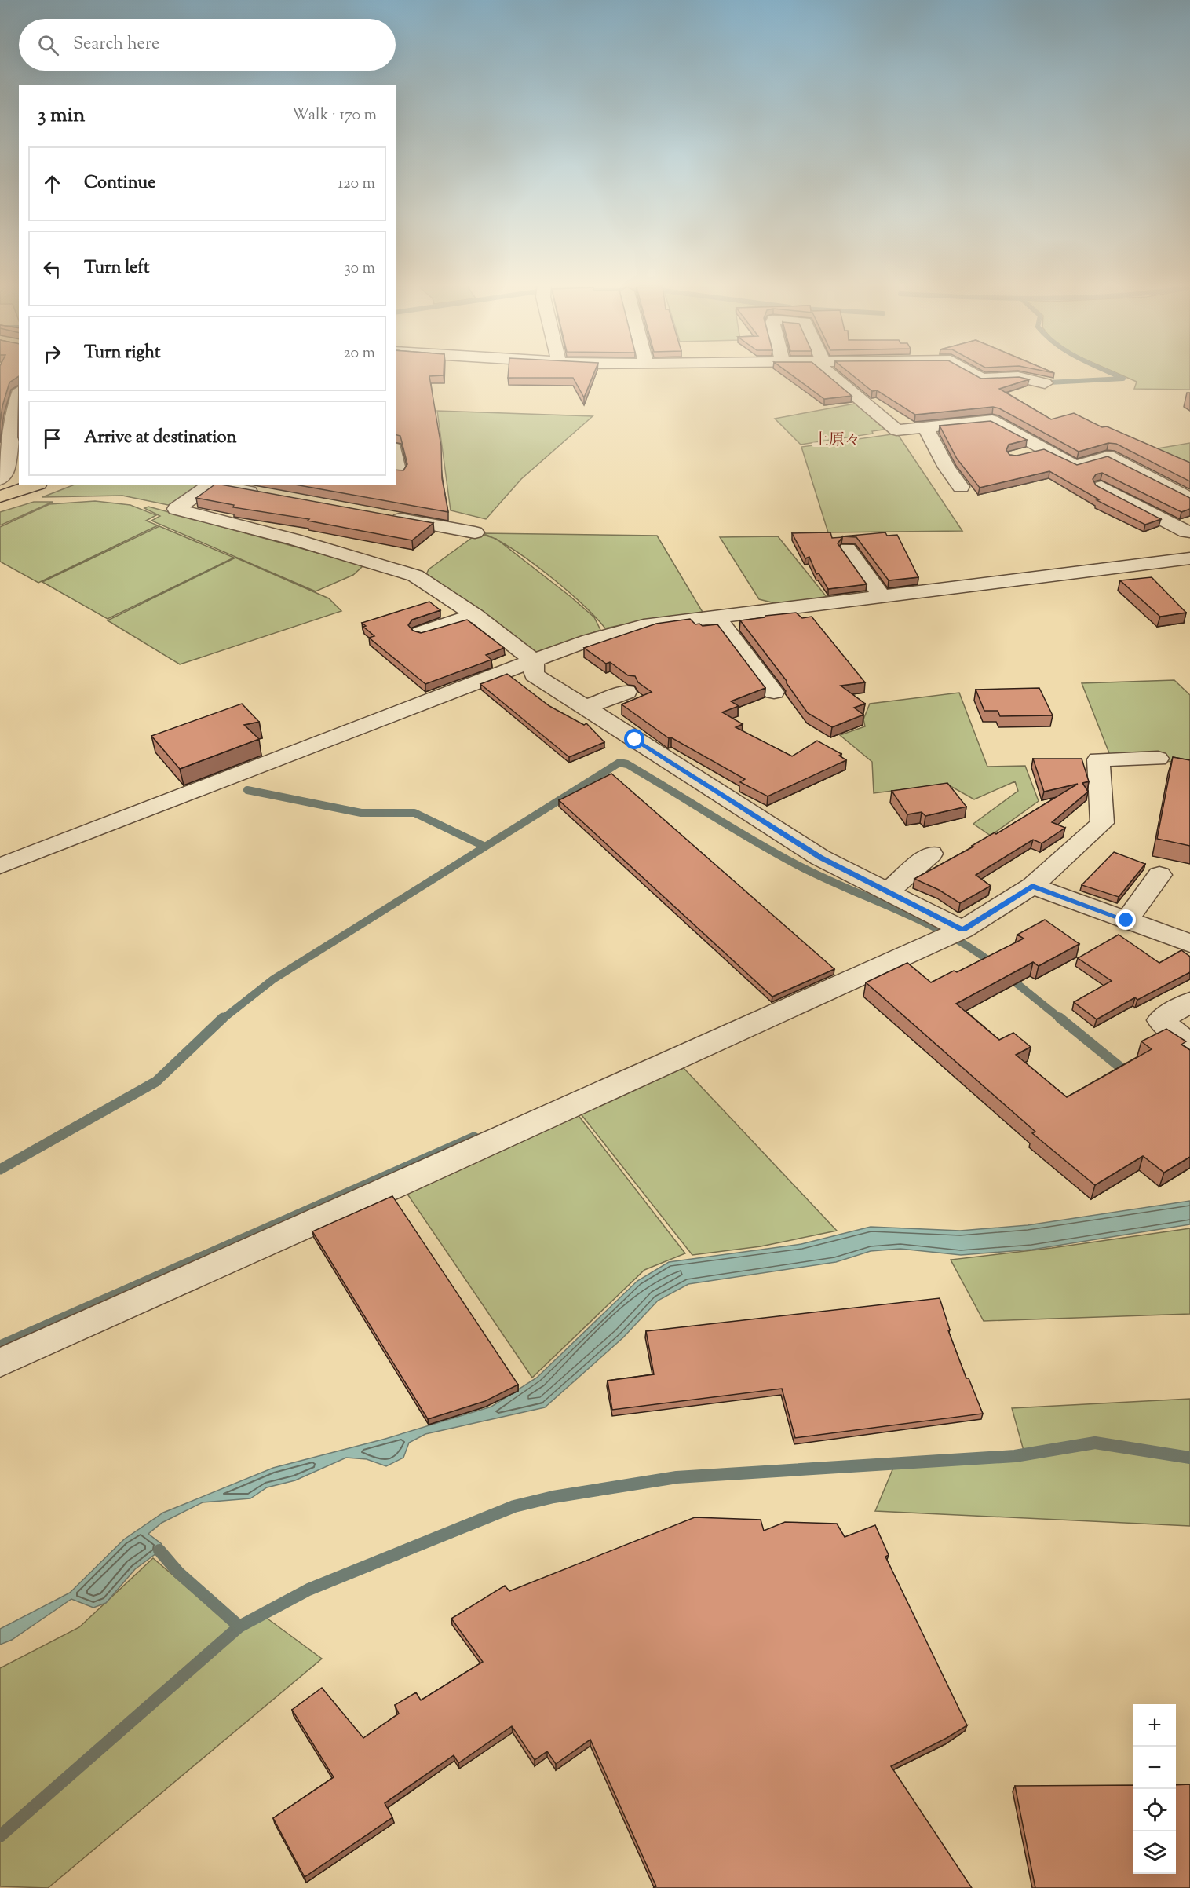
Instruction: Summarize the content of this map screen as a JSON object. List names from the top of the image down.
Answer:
{
  "districts": ["上原々"],
  "page": {
    "search": "Search here",
    "heading": ["3 min", "Walk · 170 m"],
    "list": [
      ["Continue", "120 m"],
      ["Turn left", "30 m"],
      ["Turn right", "20 m"],
      "Arrive at destination"
    ],
    "map_buttons": ["+", "−"]
  }
}
